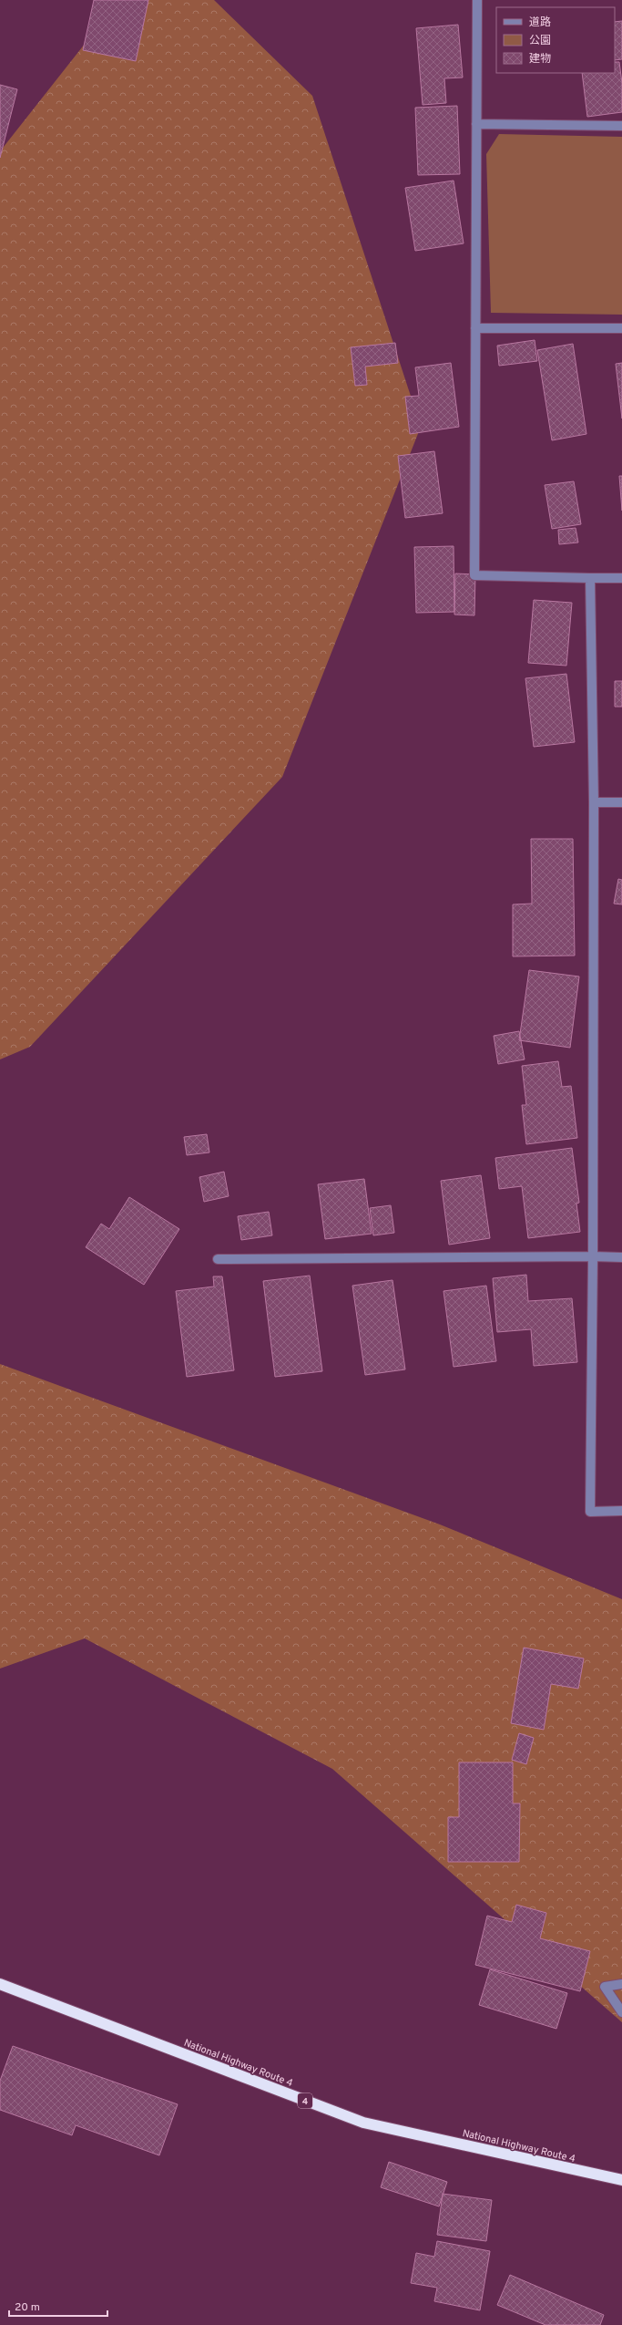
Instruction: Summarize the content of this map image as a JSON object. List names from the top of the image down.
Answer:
{
  "streets": {
    "highway": ["National Highway Route 4", "4"]
  },
  "legend": ["道路", "公園", "建物"],
  "scale_bar": "20 m"
}
